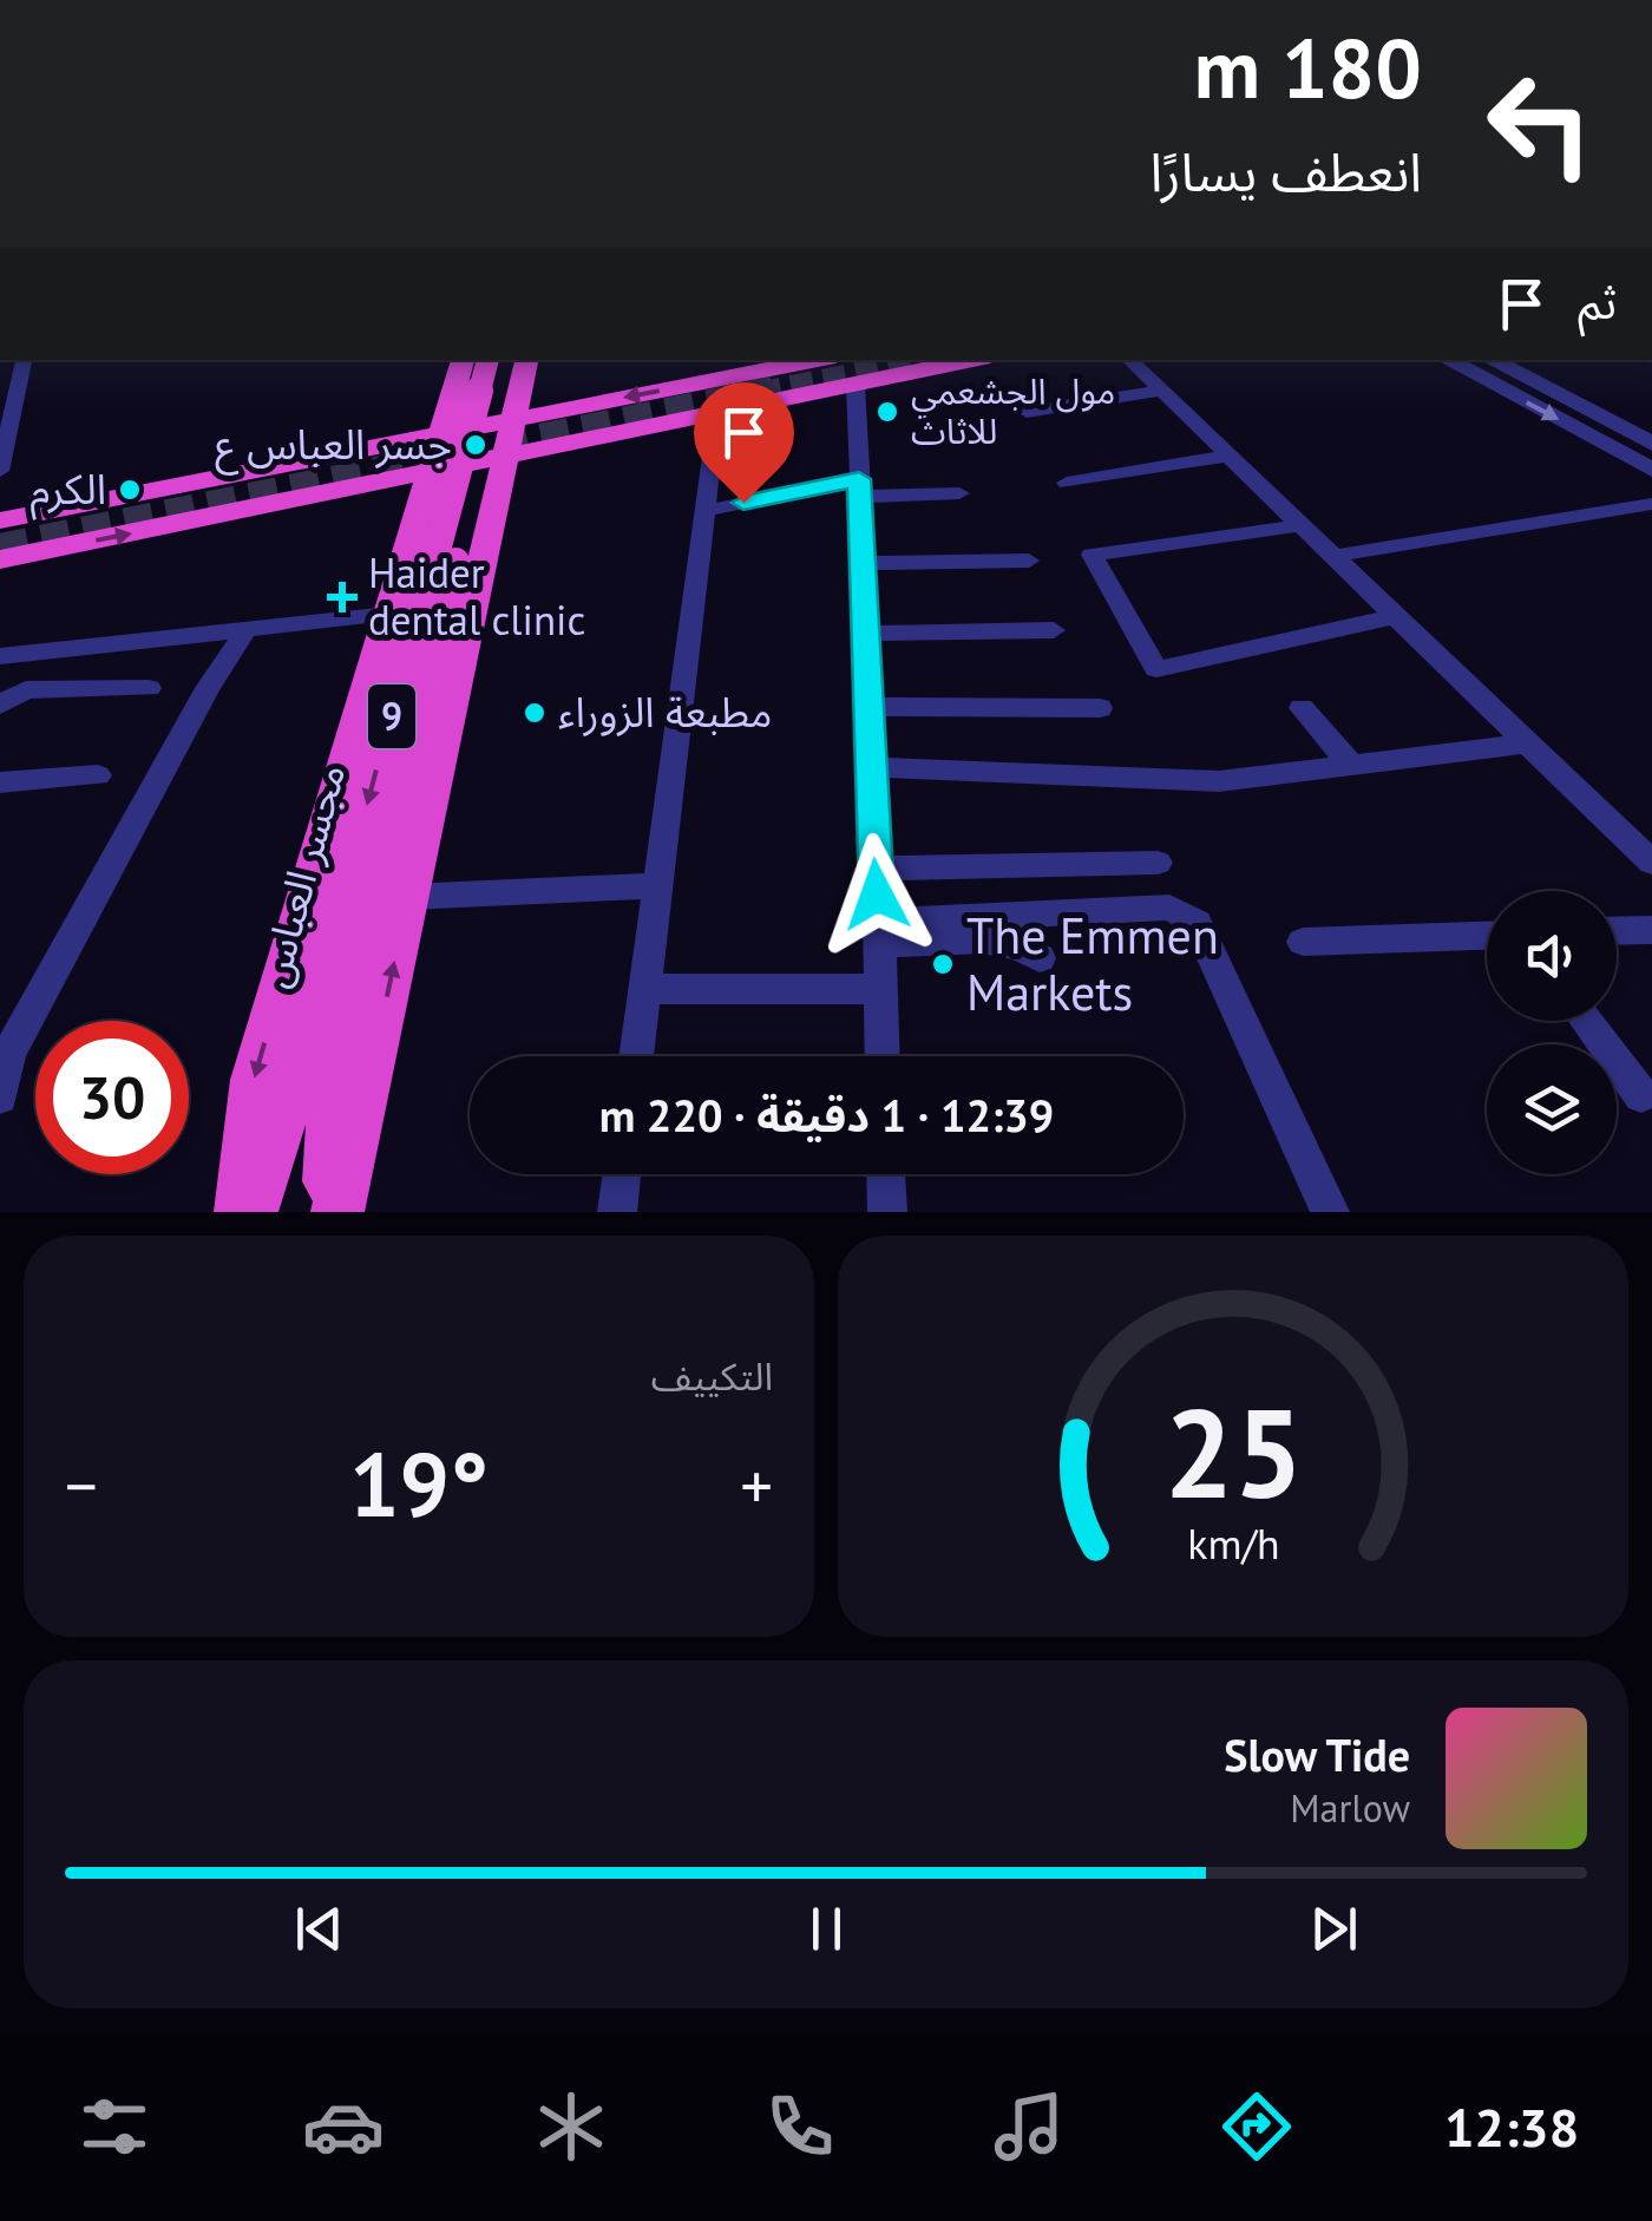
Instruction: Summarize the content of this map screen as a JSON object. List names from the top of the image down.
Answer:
{
  "streets": {
    "highway": ["9", "مجسر العباس"]
  },
  "crossings": [
    ["9", "مجسر العباس"]
  ],
  "places": {
    "other": [
      "مول الجشعمي للاثاث",
      "جسر العباس ع",
      "الكرم",
      "مطبعة الزوراء",
      "The Emmen Markets"
    ],
    "health": ["Haider dental clinic"]
  },
  "page": {
    "turn": ["180 m", "انعطف يسارًا"],
    "then": "ثم",
    "limit": "30",
    "trip": "12:39 · 1 دقيقة · 220 m",
    "tile": "التكييف",
    "heat": ["−", "19°", "+"],
    "song": ["Slow Tide", "Marlow"],
    "tabs": "12:38",
    "gauge": ["25", "km/h"]
  }
}
